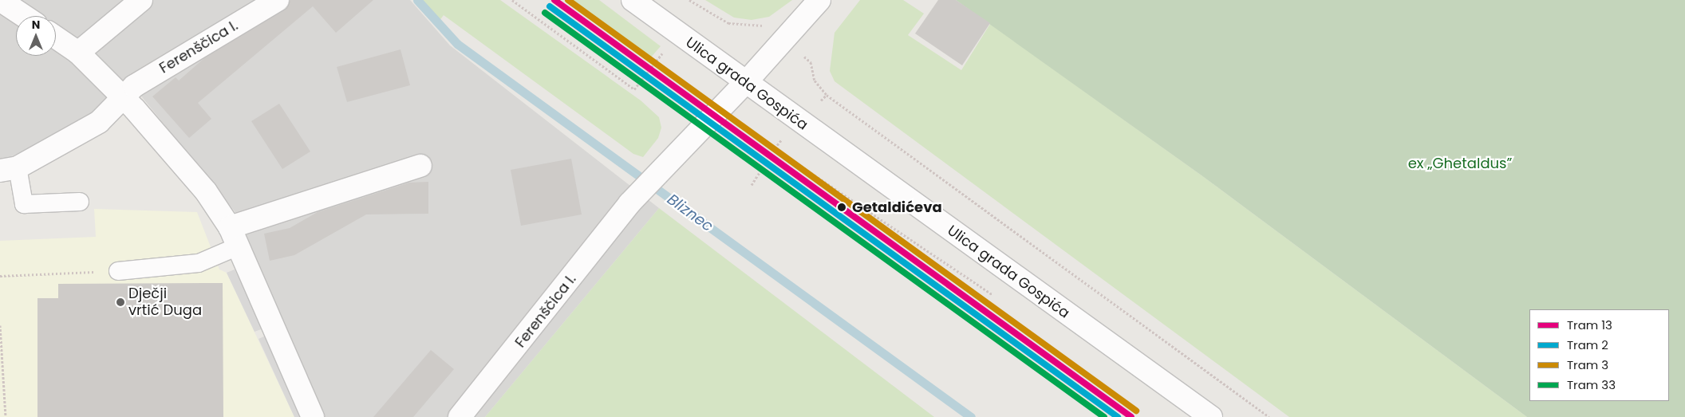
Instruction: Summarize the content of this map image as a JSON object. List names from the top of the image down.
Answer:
{
  "streets": {
    "street": ["Ferenščica I.", "Ulica grada Gospića"]
  },
  "crossings": [
    ["Ferenščica I.", "Ulica grada Gospića"]
  ],
  "water": ["Bliznec"],
  "parks": ["ex „Ghetaldus”"],
  "places": ["Getaldićeva", "Dječji vrtić Duga"],
  "lines": [
    "tram line 13",
    "tram line 3",
    "tram line 2",
    "tram line 33"
  ],
  "legend": [
    "Tram 13",
    "Tram 2",
    "Tram 3",
    "Tram 33"
  ],
  "north": "top"
}
